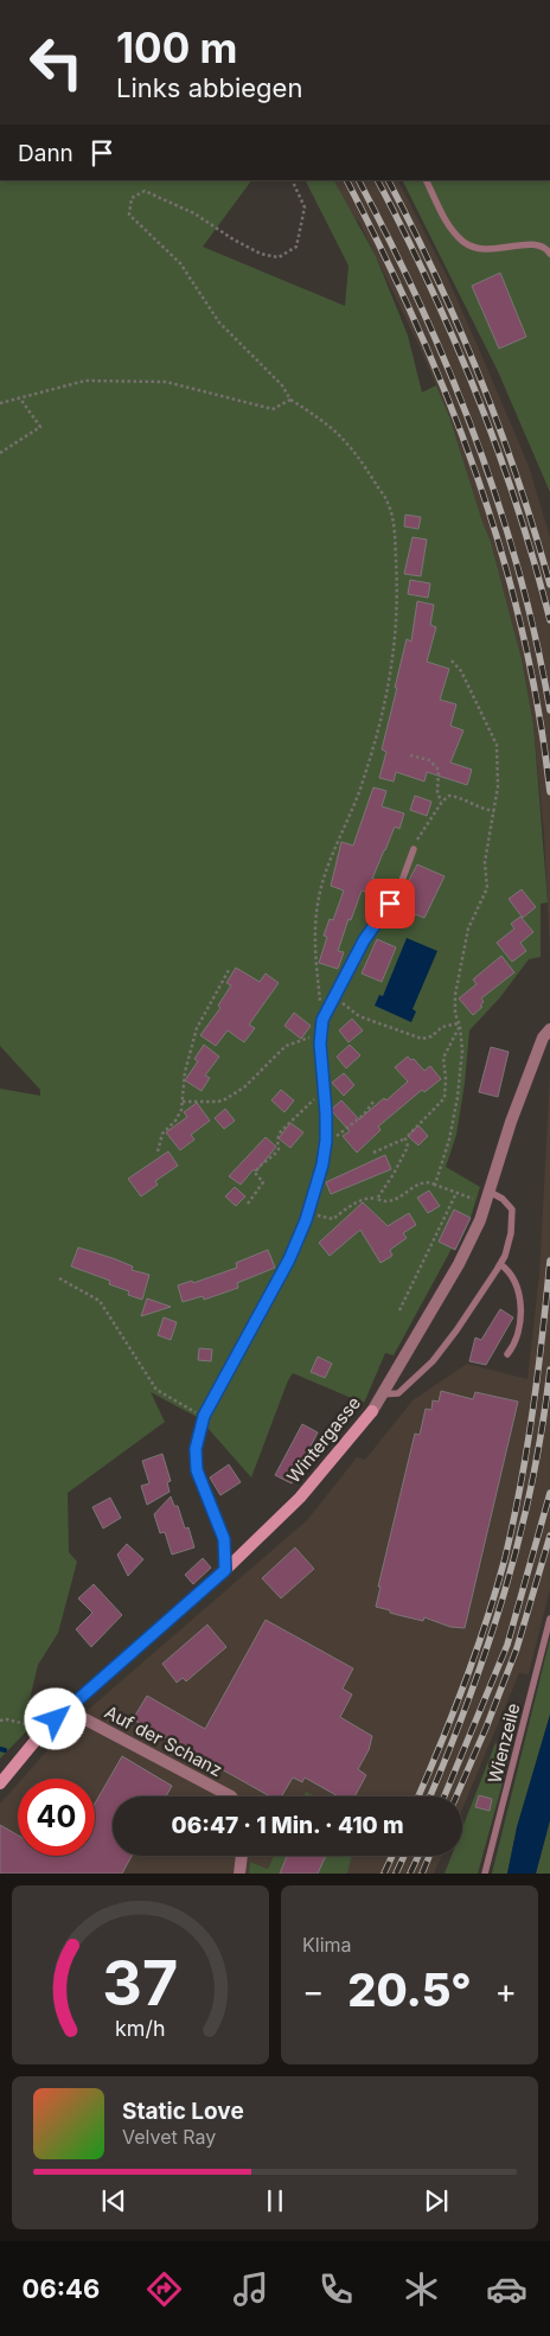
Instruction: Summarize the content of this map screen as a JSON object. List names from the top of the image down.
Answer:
{
  "streets": {
    "street": ["Wintergasse", "Auf der Schanz"],
    "lane": ["Wienzeile"]
  },
  "crossings": [
    ["Wintergasse", "Auf der Schanz"]
  ],
  "page": {
    "turn": ["100 m", "Links abbiegen"],
    "then": "Dann",
    "limit": "40",
    "trip": "06:47 · 1 Min. · 410 m",
    "tile": "Klima",
    "heat": ["−", "20.5°", "+"],
    "song": ["Static Love", "Velvet Ray"],
    "tabs": "06:46",
    "gauge": ["37", "km/h"]
  }
}
